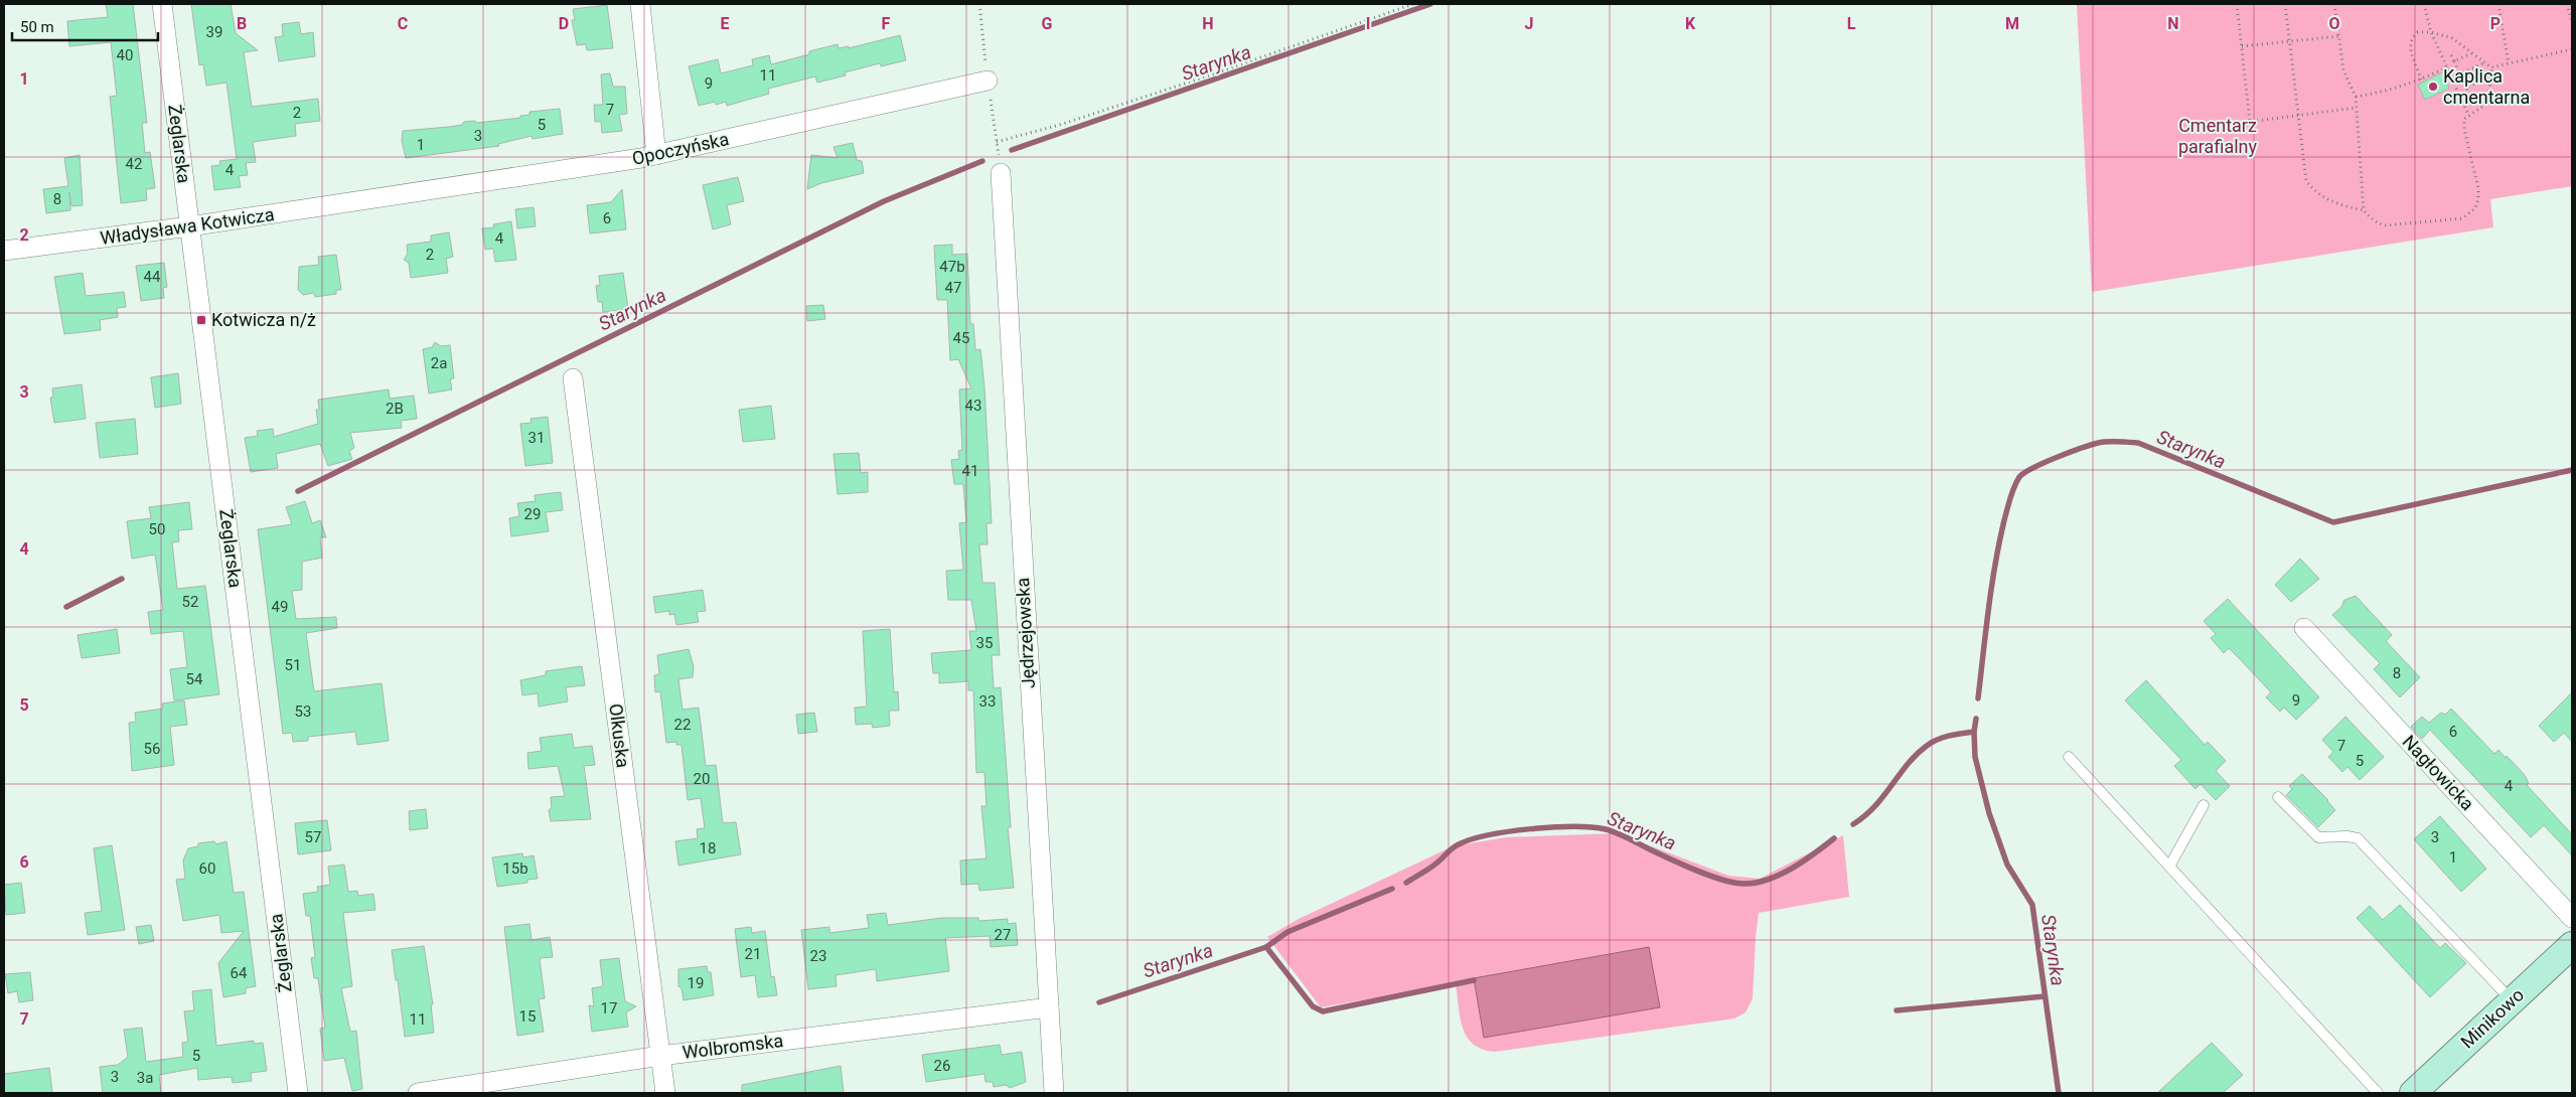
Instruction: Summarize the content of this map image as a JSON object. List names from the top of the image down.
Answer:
{
  "streets": {
    "street": [
      "Żeglarska",
      "Opoczyńska",
      "Władysława Kotwicza",
      "Jędrzejowska",
      "Olkuska",
      "Nagłowicka",
      "Minikowo",
      "Wolbromska"
    ]
  },
  "crossings": [
    ["Żeglarska", "Władysława Kotwicza"],
    ["Opoczyńska", "Władysława Kotwicza"],
    ["Jędrzejowska", "Wolbromska"],
    ["Olkuska", "Wolbromska"]
  ],
  "water": ["Starynka"],
  "parks": ["Cmentarz parafialny"],
  "places": {
    "other": ["Kaplica cmentarna"],
    "transit": ["Kotwicza n/ż"]
  },
  "house_numbers": [
    "39",
    "40",
    "11",
    "9",
    "7",
    "2",
    "5",
    "3",
    "1",
    "42",
    "4",
    "8",
    "6",
    "4",
    "2",
    "47b",
    "44",
    "47",
    "45",
    "2a",
    "43",
    "2B",
    "31",
    "41",
    "29",
    "50",
    "52",
    "49",
    "35",
    "51",
    "8",
    "54",
    "9",
    "33",
    "53",
    "22",
    "6",
    "7",
    "56",
    "5",
    "20",
    "4",
    "57",
    "3",
    "18",
    "1",
    "60",
    "15b",
    "27",
    "21",
    "23",
    "64",
    "19",
    "17",
    "15",
    "11",
    "5",
    "26",
    "3",
    "3a"
  ],
  "scale_bar": "50 m",
  "grid": {
    "columns": [
      "B",
      "C",
      "D",
      "E",
      "F",
      "G",
      "H",
      "I",
      "J",
      "K",
      "L",
      "M",
      "N",
      "O",
      "P"
    ],
    "rows": [
      "1",
      "2",
      "3",
      "4",
      "5",
      "6",
      "7"
    ]
  }
}
